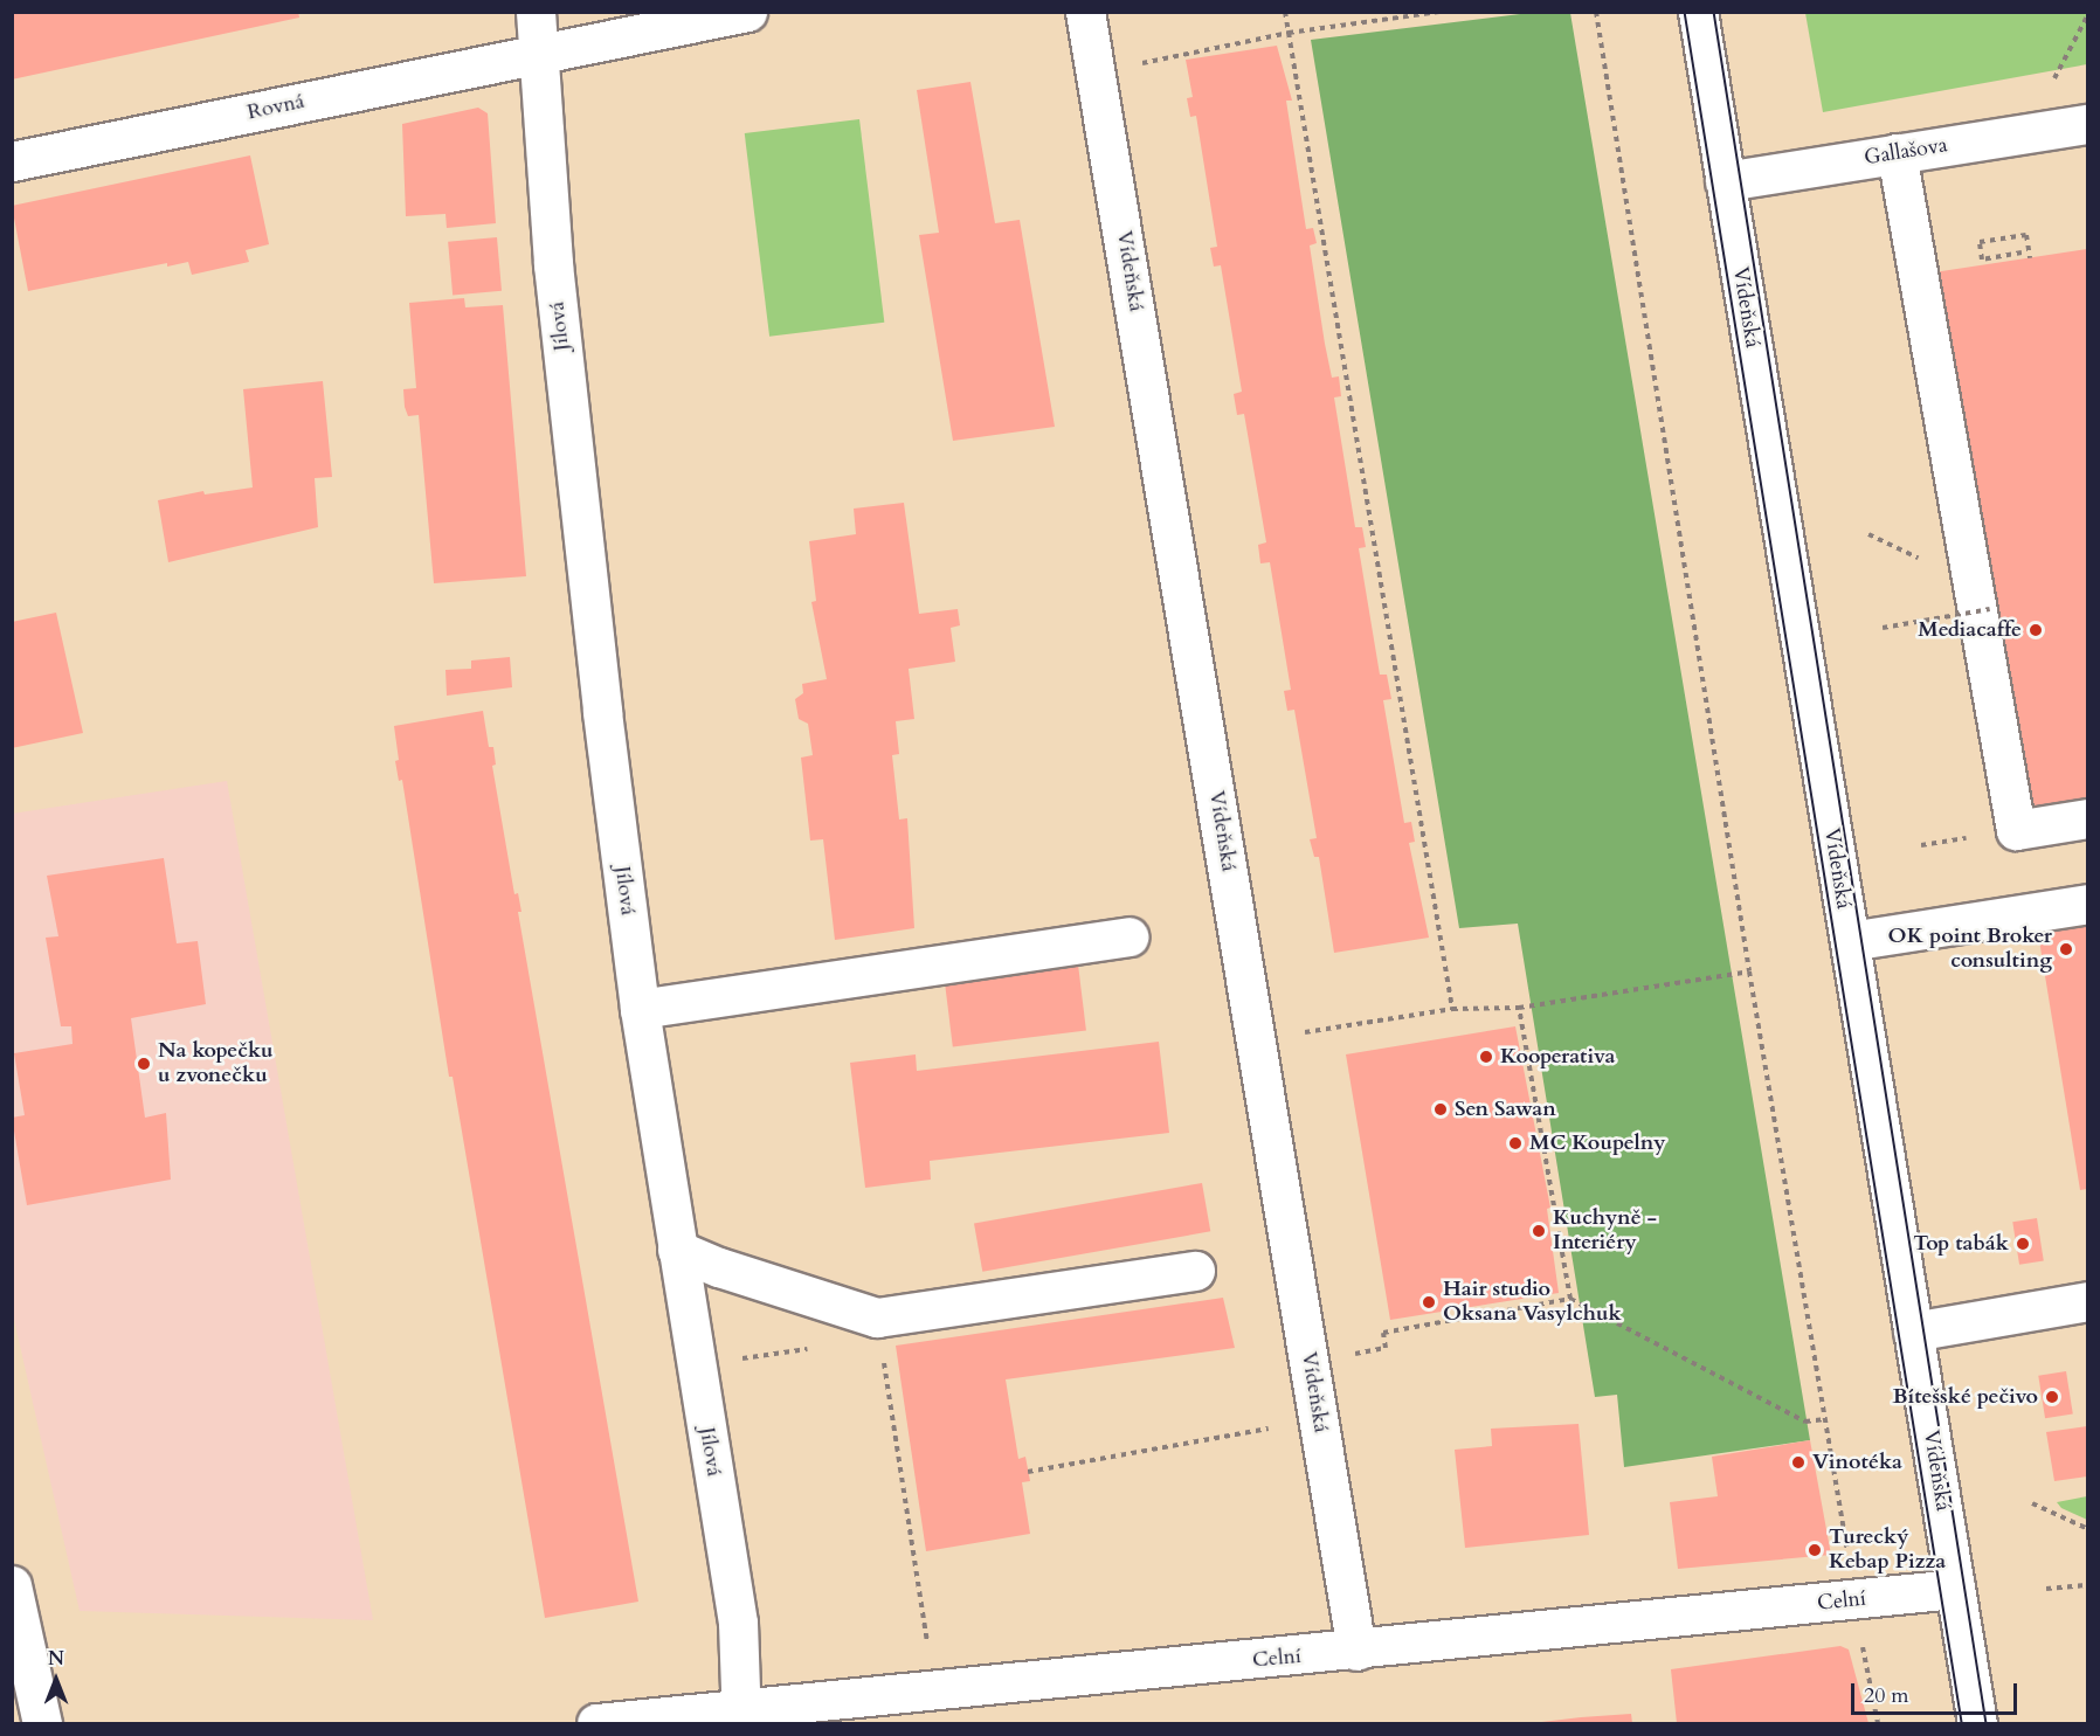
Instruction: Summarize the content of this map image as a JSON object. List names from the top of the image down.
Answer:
{
  "streets": {
    "street": [
      "Rovná",
      "Gallašova",
      "Vídeňská",
      "Jílová",
      "Celní"
    ]
  },
  "crossings": [
    ["Rovná", "Jílová"],
    ["Gallašova", "Vídeňská"],
    ["Vídeňská", "Celní"],
    ["Jílová", "Celní"]
  ],
  "places": [
    "Mediacaffe",
    "OK point Broker consulting",
    "Kooperativa",
    "Na kopečku u zvonečku",
    "Sen Sawan",
    "MC Koupelny",
    "Kuchyně - Interiéry",
    "Top tabák",
    "Hair studio Oksana Vasylchuk",
    "Bítešské pečivo",
    "Vinotéka",
    "Turecký Kebap Pizza"
  ],
  "scale_bar": "20 m",
  "north": "top"
}
